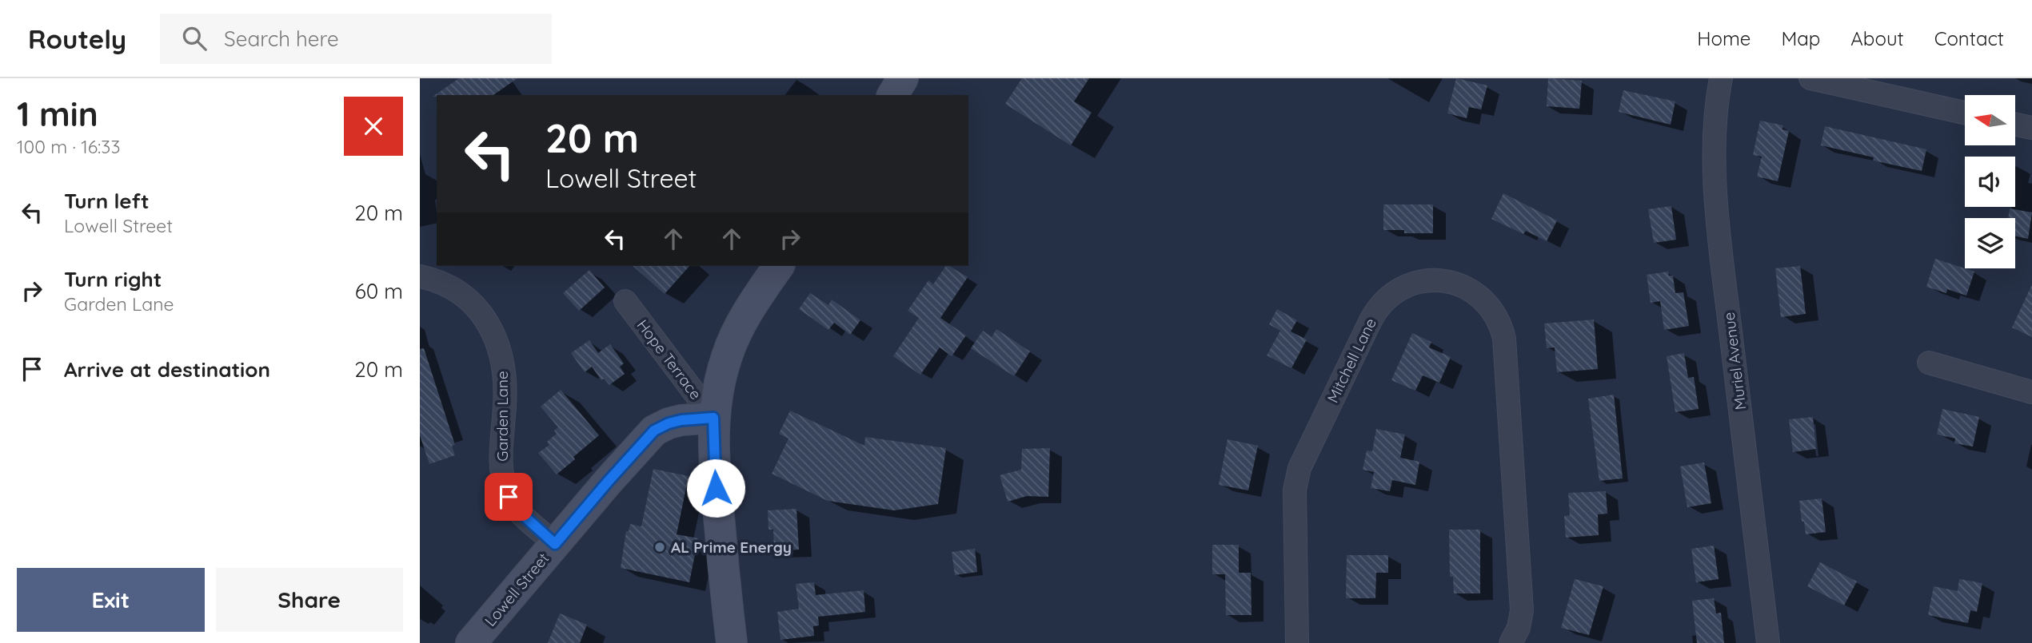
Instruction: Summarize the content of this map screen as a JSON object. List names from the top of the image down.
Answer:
{
  "streets": {
    "main road": ["Lowell Street"],
    "street": [
      "Hope Terrace",
      "Mitchell Lane",
      "Muriel Avenue",
      "Garden Lane"
    ]
  },
  "crossings": [
    ["Hope Terrace", "Lowell Street"],
    ["Garden Lane", "Lowell Street"]
  ],
  "places": ["AL Prime Energy"],
  "north": "left",
  "page": {
    "header": "Routely",
    "search": "Search here",
    "nav": [
      "Home",
      "Map",
      "About",
      "Contact"
    ],
    "heading": ["1 min", "100 m · 16:33"],
    "turn": ["20 m", "Lowell Street"],
    "list": [
      {
        "name": "Turn left",
        "note": "Lowell Street",
        "value": "20 m"
      },
      {
        "name": "Turn right",
        "note": "Garden Lane",
        "value": "60 m"
      },
      {
        "name": "Arrive at destination",
        "value": "20 m"
      }
    ],
    "buttons": ["Exit", "Share"]
  }
}
